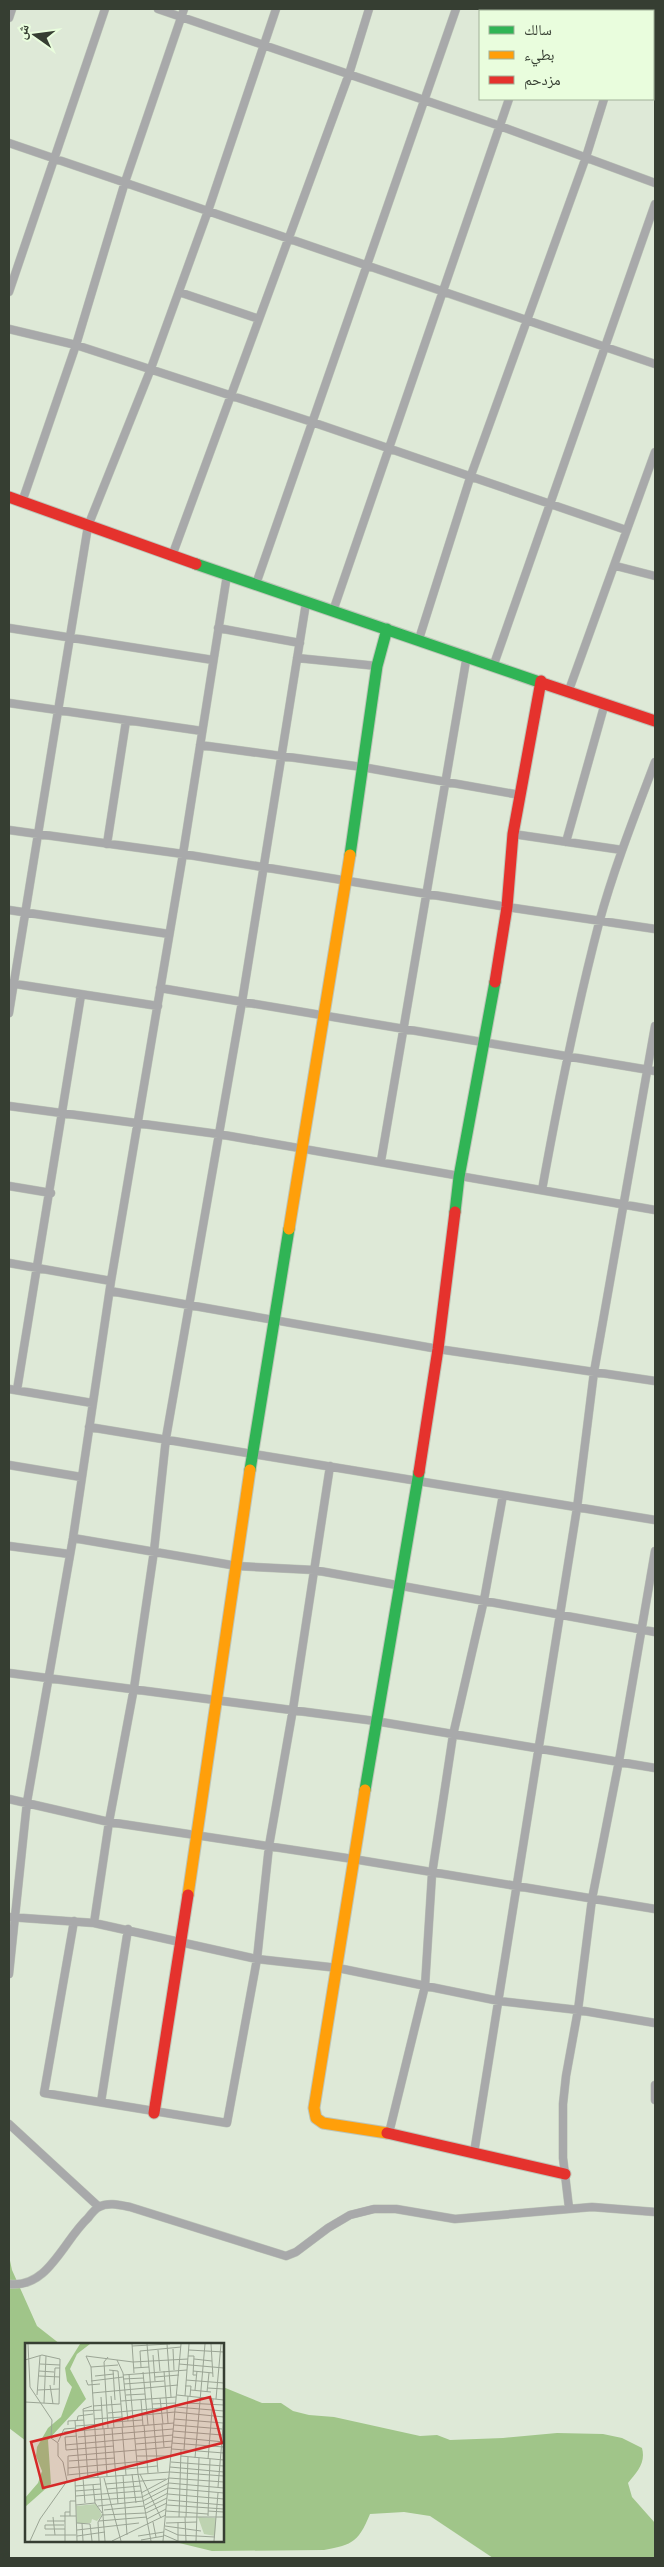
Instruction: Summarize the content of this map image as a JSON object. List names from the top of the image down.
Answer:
{
  "legend": ["سالك", "بطيء", "مزدحم"],
  "north": "left"
}
